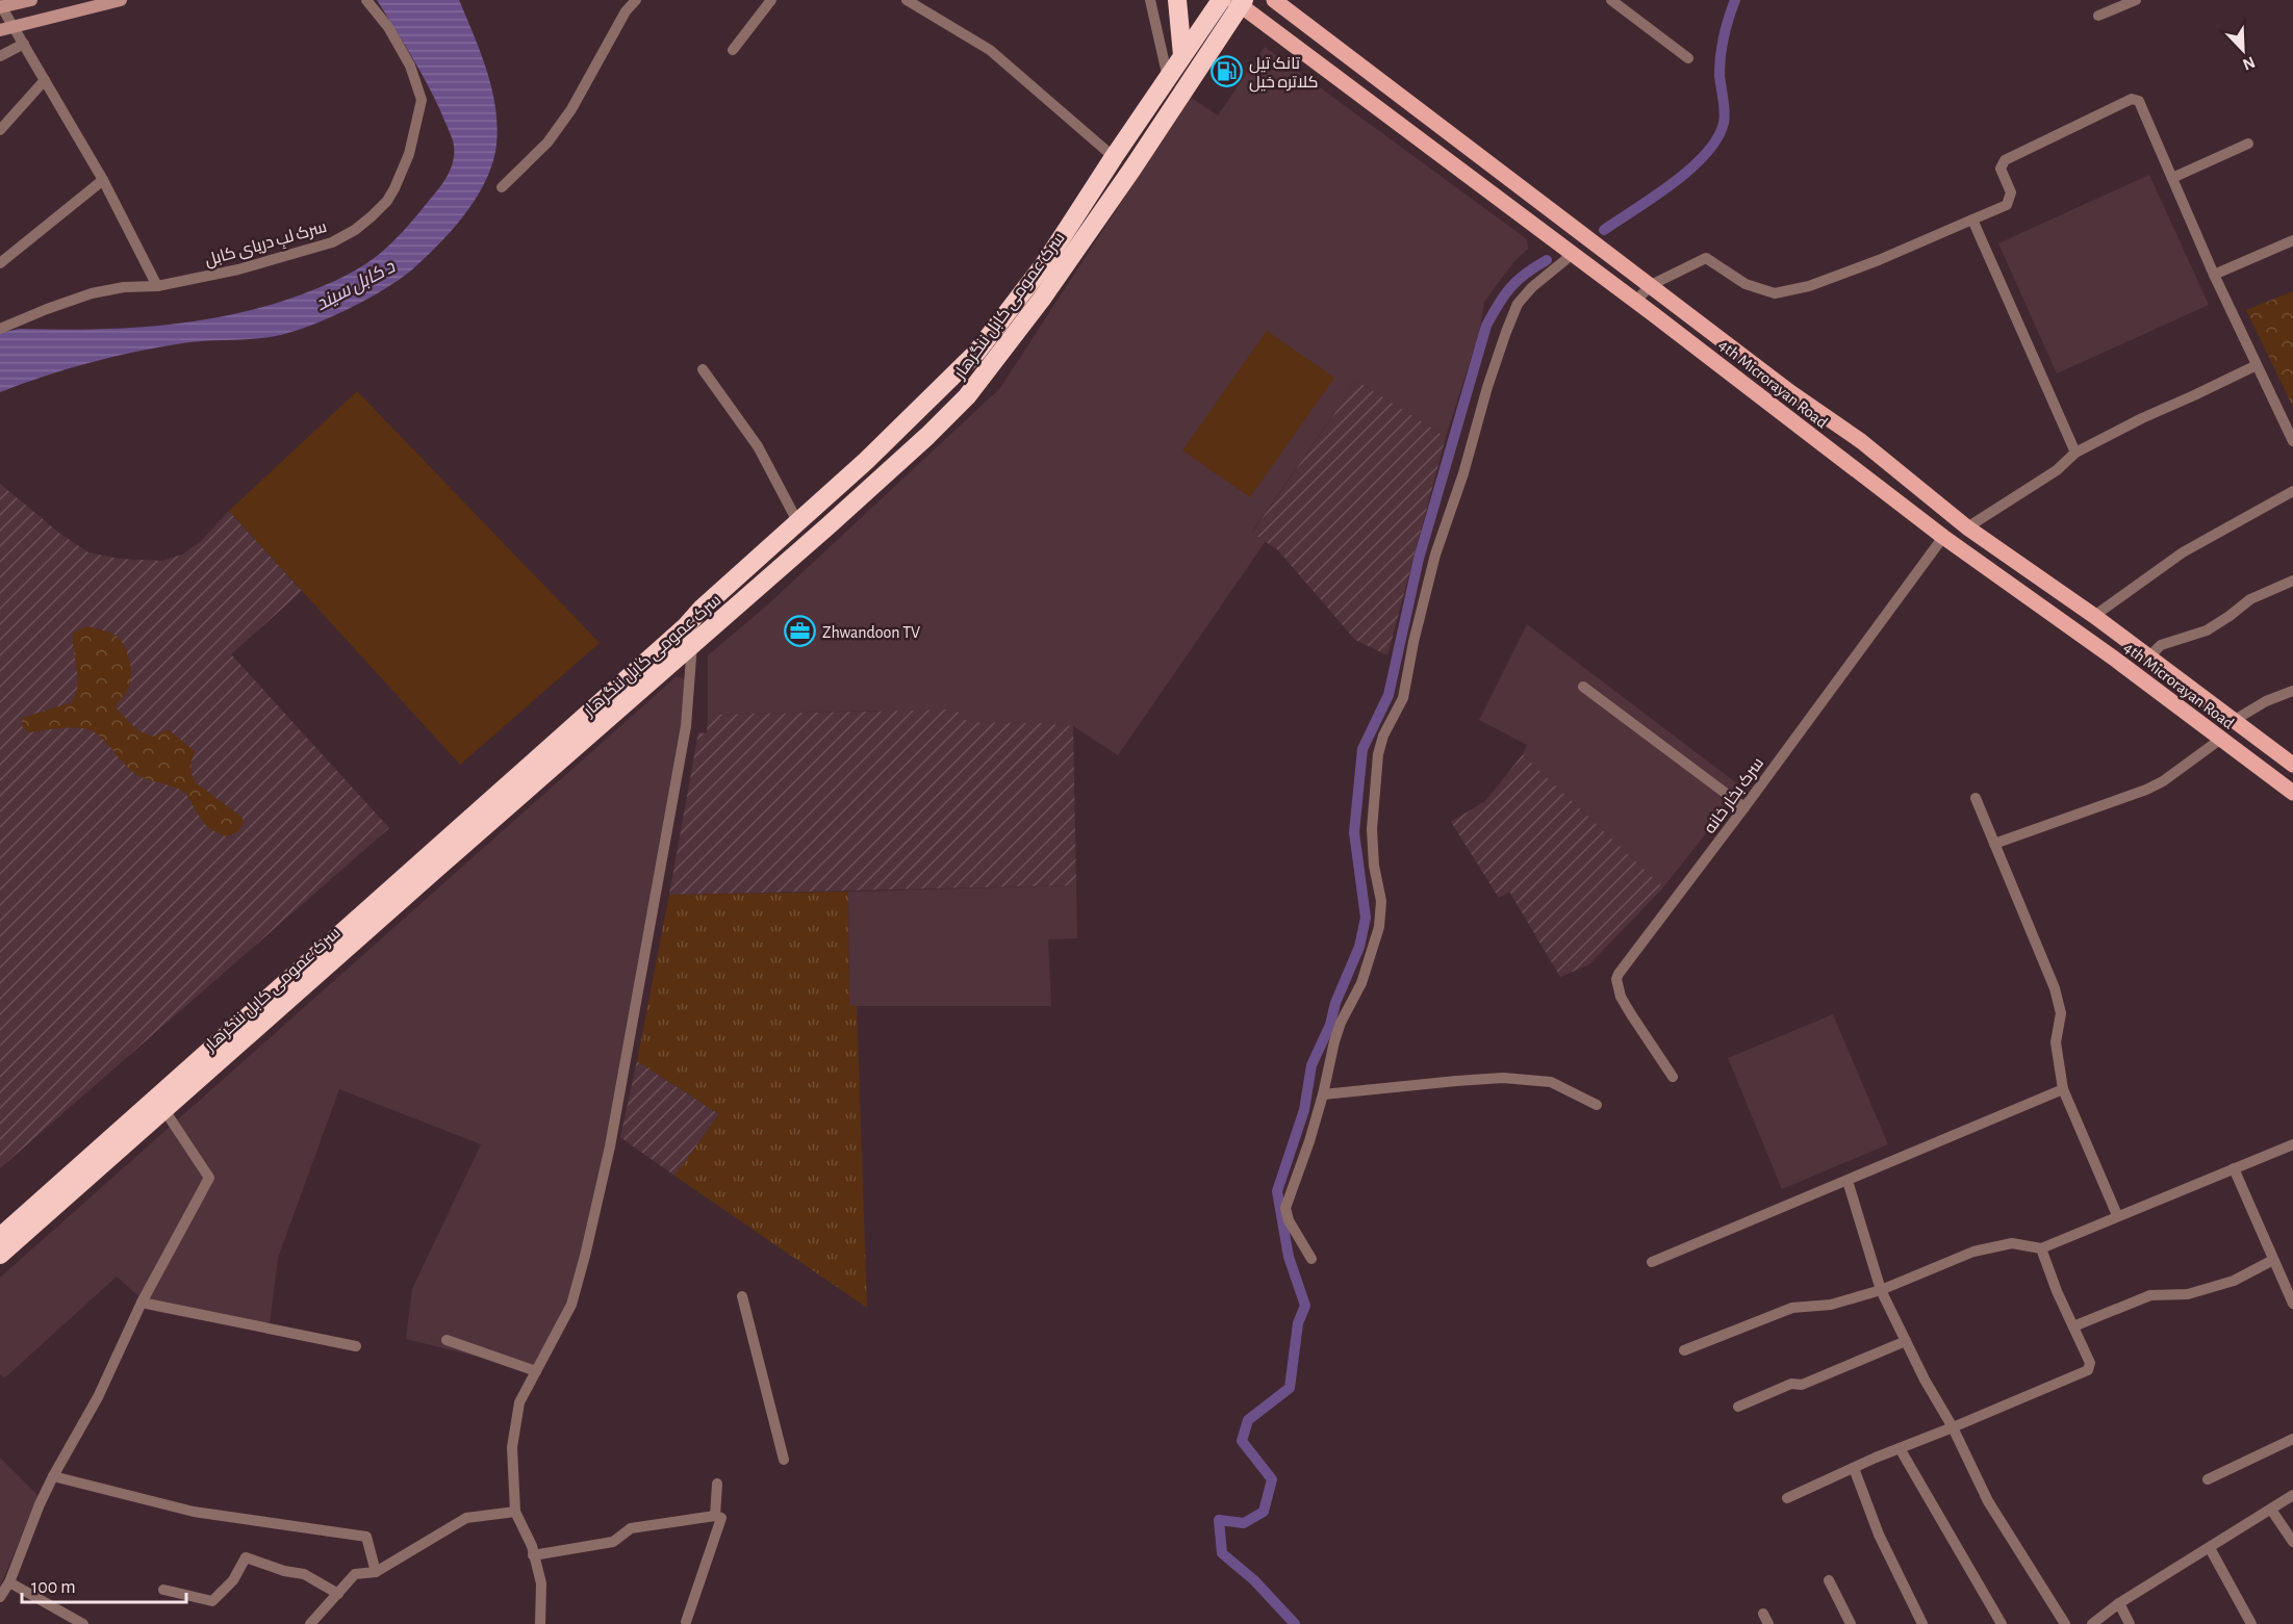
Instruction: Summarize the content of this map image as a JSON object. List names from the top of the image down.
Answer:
{
  "streets": {
    "highway": ["سرک عمومی کابل ننگرهار"],
    "main road": ["4th Microrayan Road"],
    "street": ["سرک لبِ دریای کابل", "سرک بخار خانه"]
  },
  "crossings": [
    ["سرک عمومی کابل ننگرهار", "4th Microrayan Road"],
    ["4th Microrayan Road", "سرک بخار خانه"]
  ],
  "water": ["د کابل سيند"],
  "places": {
    "fuel station": ["تانک تیل کلاتره خیل"],
    "office": ["Zhwandoon TV"]
  },
  "scale_bar": "100 m",
  "north": "bottom right"
}
